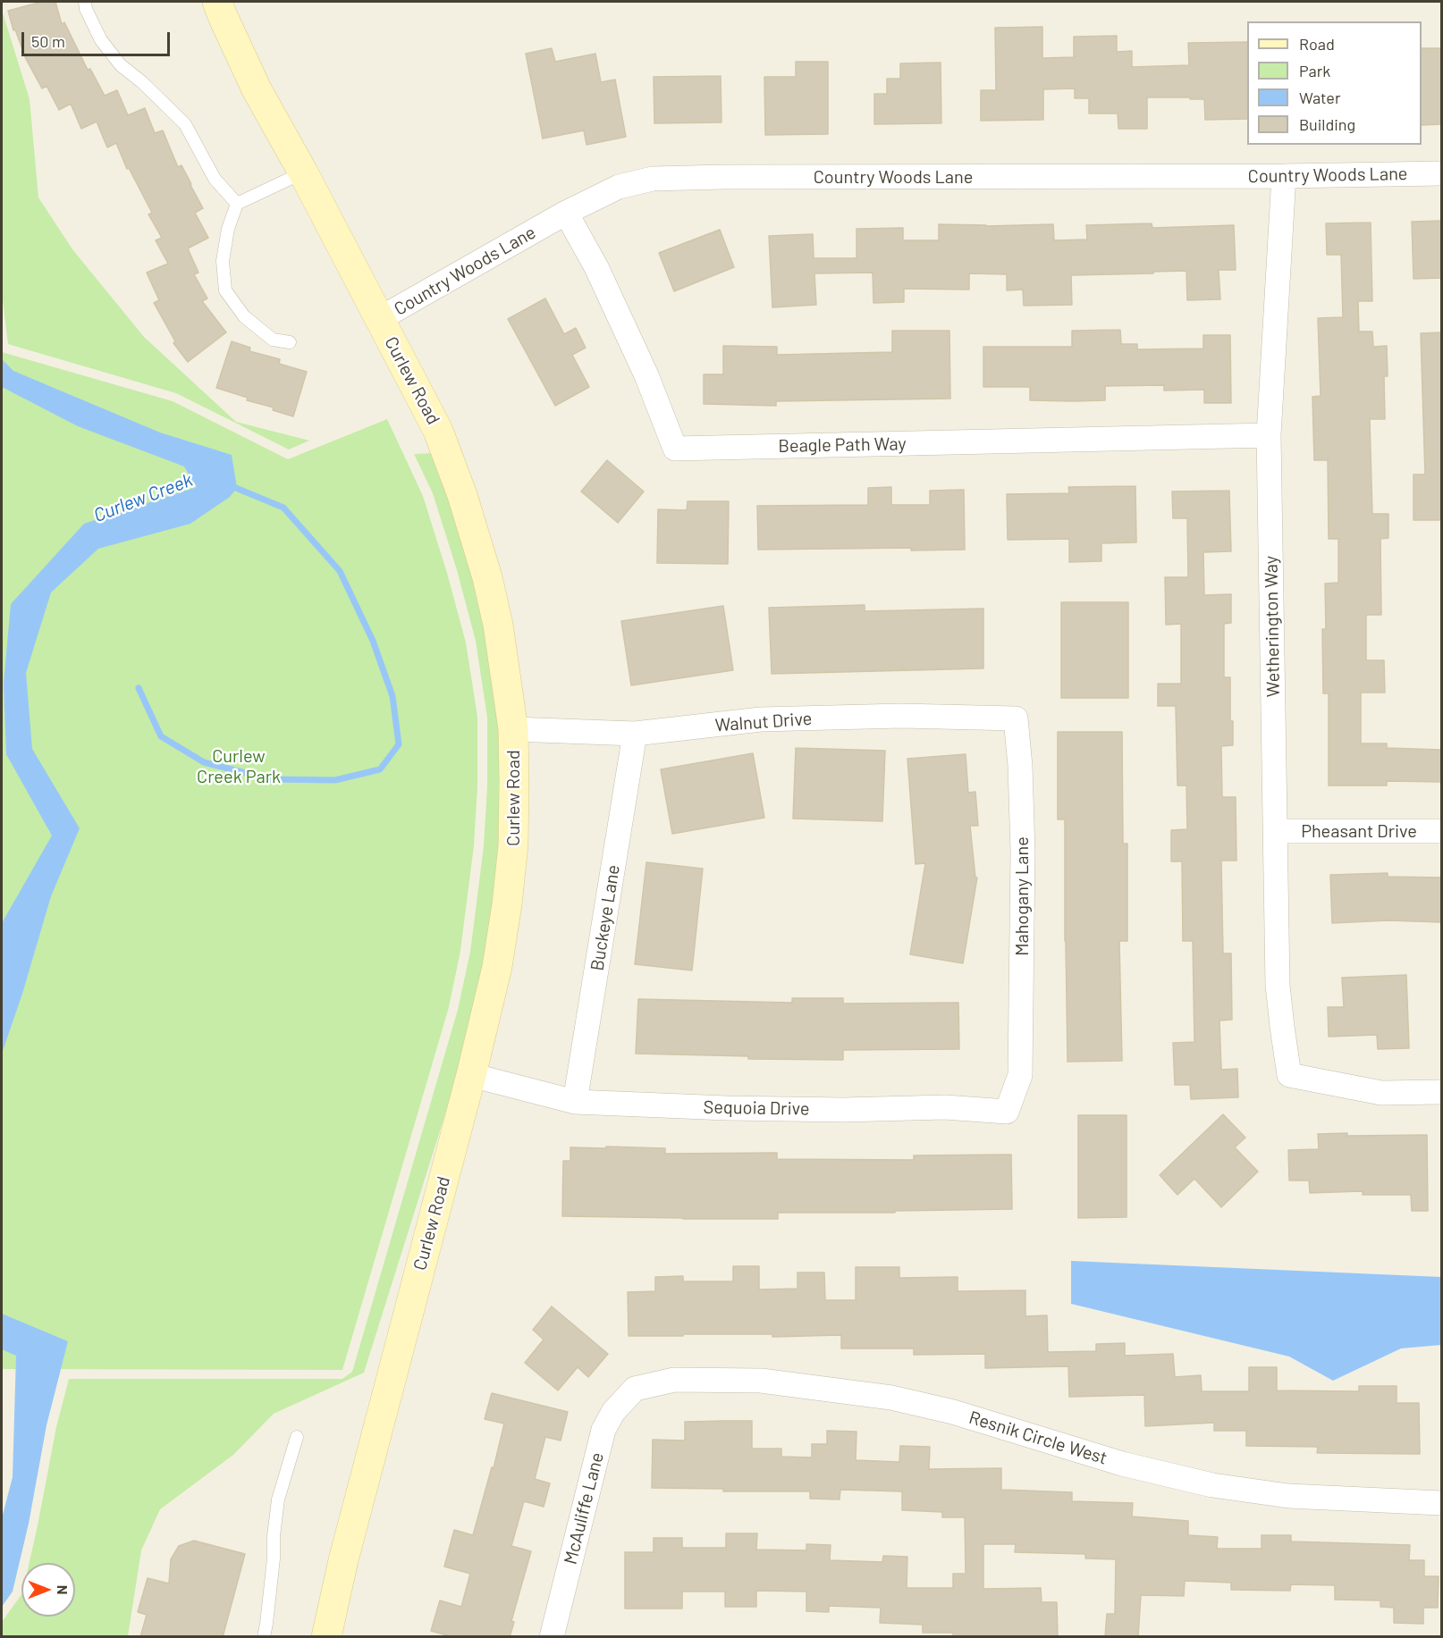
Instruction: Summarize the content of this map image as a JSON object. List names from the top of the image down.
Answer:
{
  "streets": {
    "main road": ["Curlew Road"],
    "street": [
      "Country Woods Lane",
      "Beagle Path Way",
      "Wetherington Way",
      "Walnut Drive",
      "Pheasant Drive",
      "Mahogany Lane",
      "Buckeye Lane",
      "Sequoia Drive",
      "Resnik Circle West",
      "McAuliffe Lane"
    ]
  },
  "crossings": [
    ["Country Woods Lane", "Curlew Road"],
    ["Country Woods Lane", "Beagle Path Way"],
    ["Country Woods Lane", "Wetherington Way"],
    ["Curlew Road", "Walnut Drive"],
    ["Curlew Road", "Sequoia Drive"],
    ["Beagle Path Way", "Wetherington Way"],
    ["Wetherington Way", "Pheasant Drive"],
    ["Walnut Drive", "Mahogany Lane"],
    ["Walnut Drive", "Buckeye Lane"],
    ["Mahogany Lane", "Sequoia Drive"],
    ["Buckeye Lane", "Sequoia Drive"],
    ["Resnik Circle West", "McAuliffe Lane"]
  ],
  "water": ["Curlew Creek"],
  "parks": ["Curlew Creek Park"],
  "legend": [
    "Road",
    "Park",
    "Water",
    "Building"
  ],
  "scale_bar": "50 m",
  "north": "right"
}
